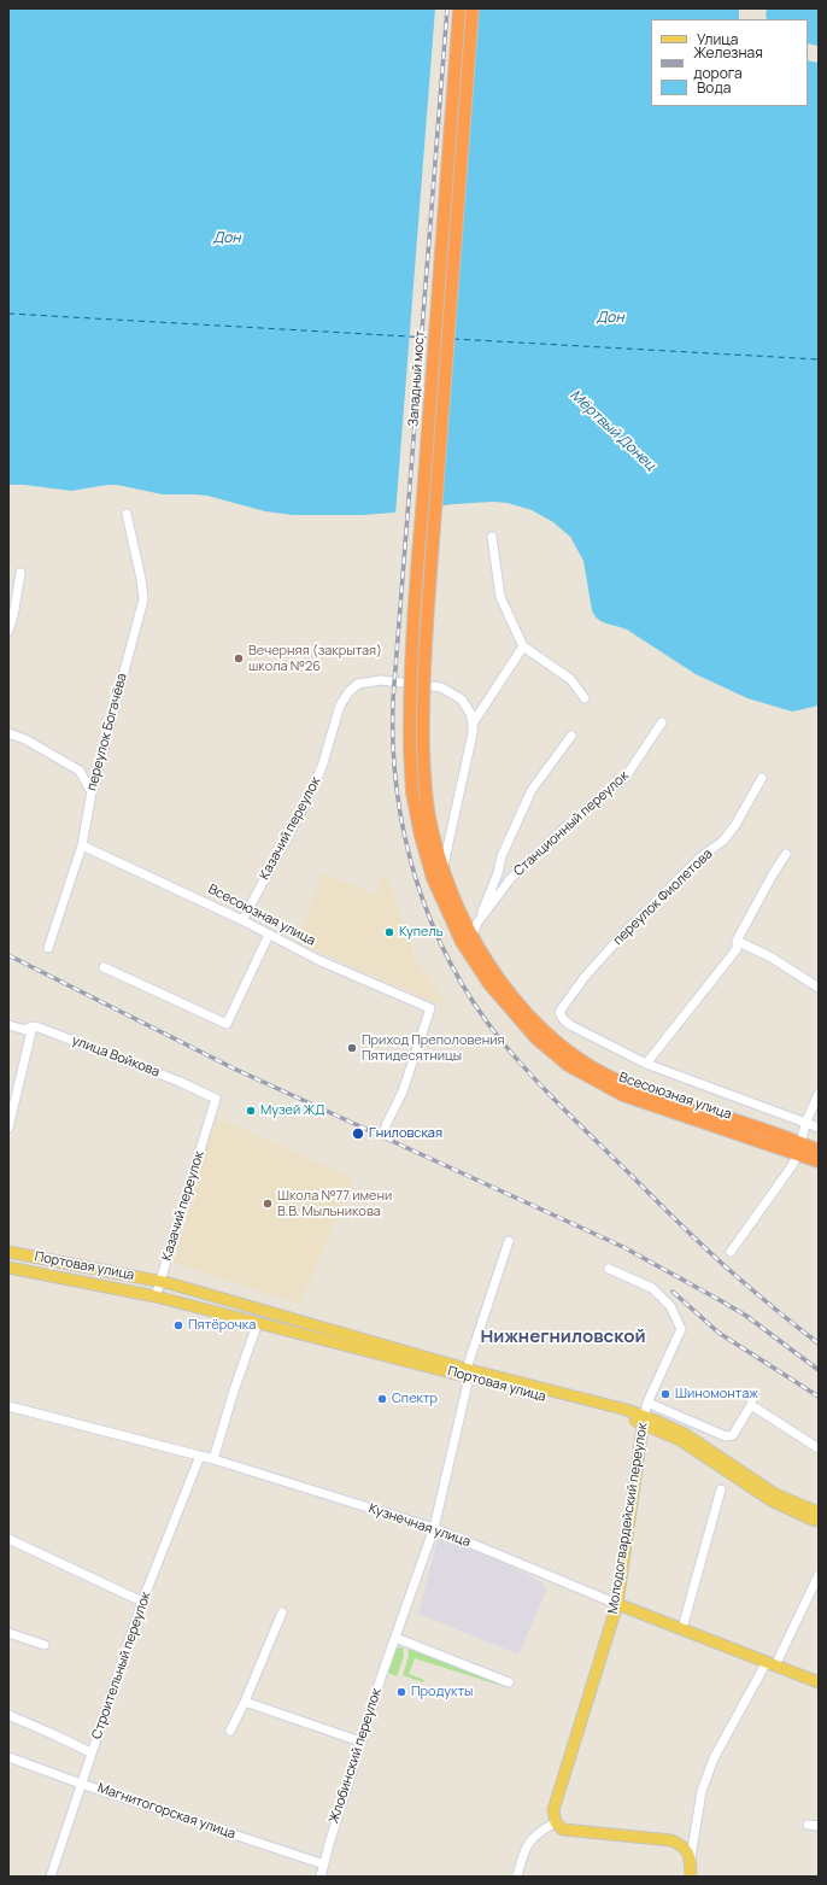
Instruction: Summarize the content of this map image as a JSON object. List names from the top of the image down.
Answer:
{
  "streets": {
    "highway": ["Западный мост", "Всесоюзная улица"],
    "main road": ["Портовая улица", "Молодогвардейский переулок", "Кузнечная улица"],
    "street": [
      "переулок Богачёва",
      "Станционный переулок",
      "Казачий переулок",
      "переулок Фиолетова",
      "улица Войкова",
      "Строительный переулок",
      "Жлобинский переулок",
      "Магнитогорская улица"
    ]
  },
  "crossings": [
    ["Западный мост", "Всесоюзная улица"],
    ["переулок Богачёва", "Всесоюзная улица"],
    ["Станционный переулок", "Всесоюзная улица"],
    ["Казачий переулок", "Всесоюзная улица"],
    ["Казачий переулок", "улица Войкова"],
    ["Казачий переулок", "Портовая улица"],
    ["Портовая улица", "Молодогвардейский переулок"],
    ["Портовая улица", "Жлобинский переулок"],
    ["Молодогвардейский переулок", "Кузнечная улица"],
    ["Кузнечная улица", "Строительный переулок"],
    ["Кузнечная улица", "Жлобинский переулок"],
    ["Строительный переулок", "Магнитогорская улица"],
    ["Жлобинский переулок", "Магнитогорская улица"]
  ],
  "districts": ["Нижнегниловской"],
  "water": ["Дон", "Мёртвый Донец"],
  "places": [
    "Вечерняя (закрытая) школа №26",
    "Купель",
    "Приход Преполовения Пятидесятницы",
    "Музей ЖД",
    "Гниловская",
    "Школа №77 имени В.В. Мыльникова",
    "Пятёрочка",
    "Шиномонтаж",
    "Спектр",
    "Продукты"
  ],
  "legend": ["Улица", "Железная дорога", "Вода"]
}
